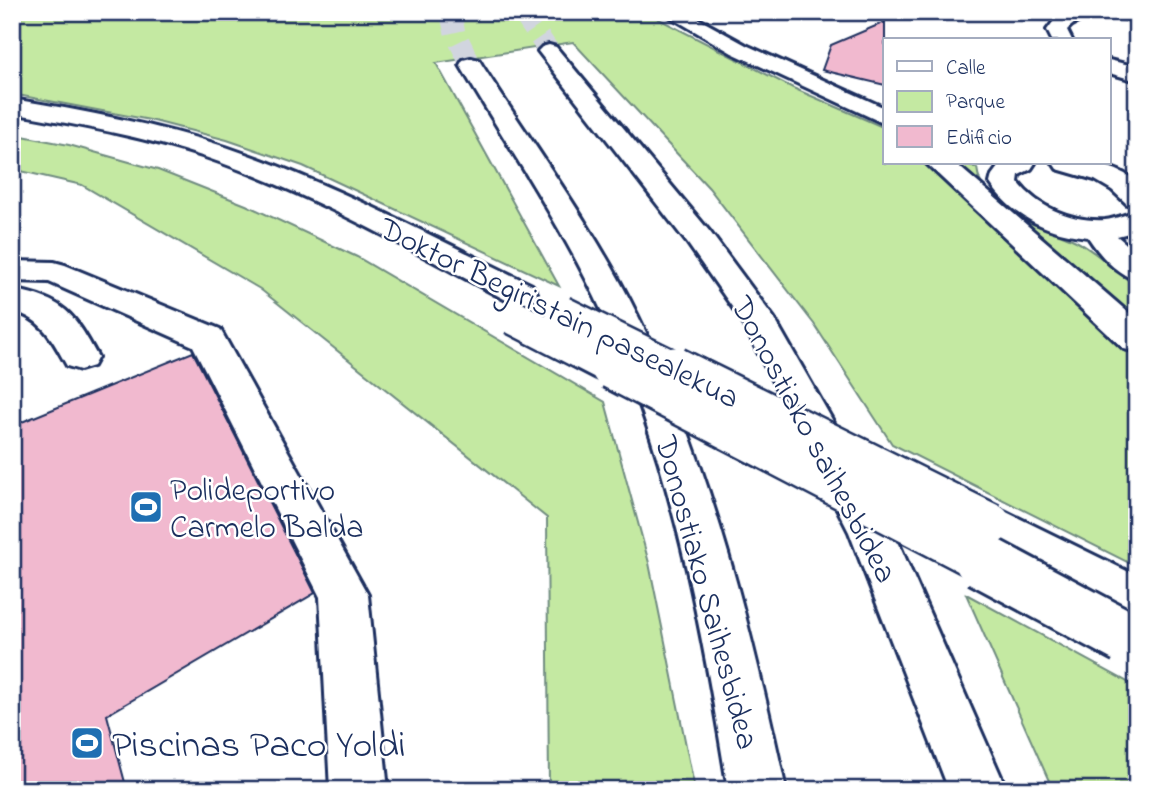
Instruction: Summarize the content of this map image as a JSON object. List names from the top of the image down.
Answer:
{
  "streets": {
    "main road": ["Doktor Begiristain pasealekua", "Donostiako saihesbidea", "Donostiako Saihesbidea"]
  },
  "places": {
    "sports": ["Polideportivo Carmelo Balda", "Piscinas Paco Yoldi"]
  },
  "legend": ["Calle", "Parque", "Edificio"]
}
